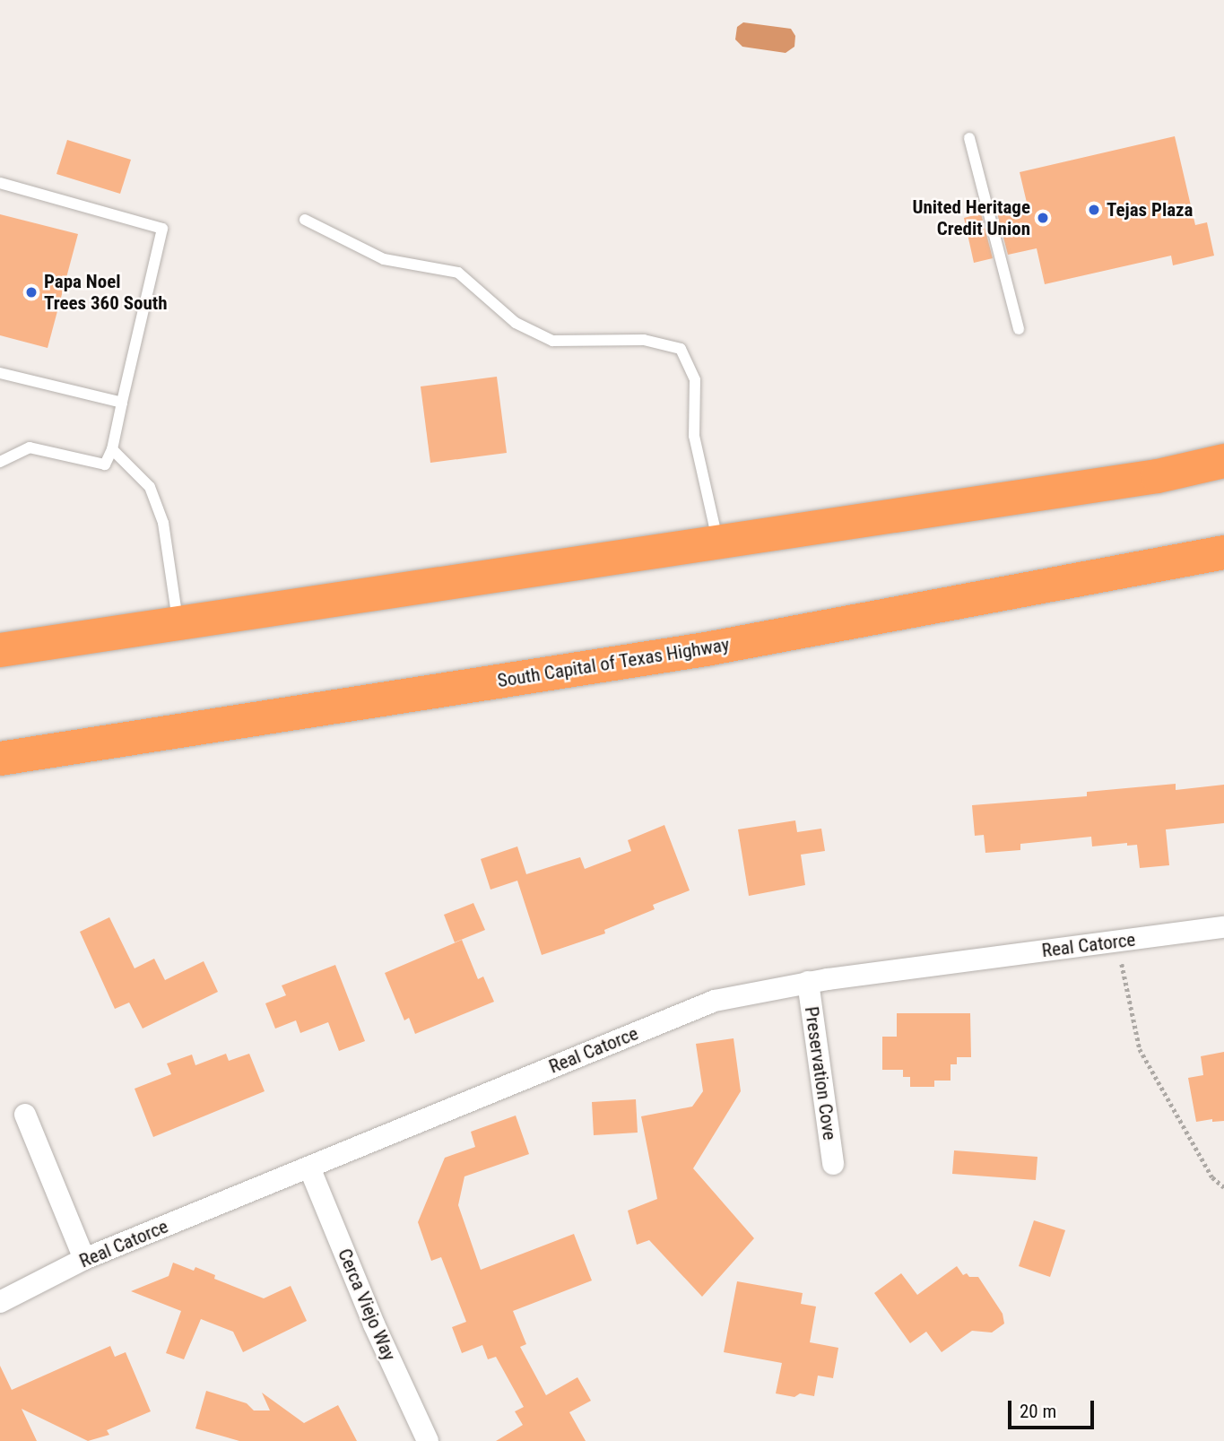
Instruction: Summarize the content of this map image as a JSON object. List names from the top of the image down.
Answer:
{
  "streets": {
    "highway": ["South Capital of Texas Highway"],
    "street": ["Real Catorce", "Preservation Cove", "Cerca Viejo Way"]
  },
  "crossings": [
    ["Real Catorce", "Preservation Cove"],
    ["Real Catorce", "Cerca Viejo Way"]
  ],
  "places": ["Tejas Plaza", "United Heritage Credit Union", "Papa Noel Trees 360 South"],
  "scale_bar": "20 m"
}
